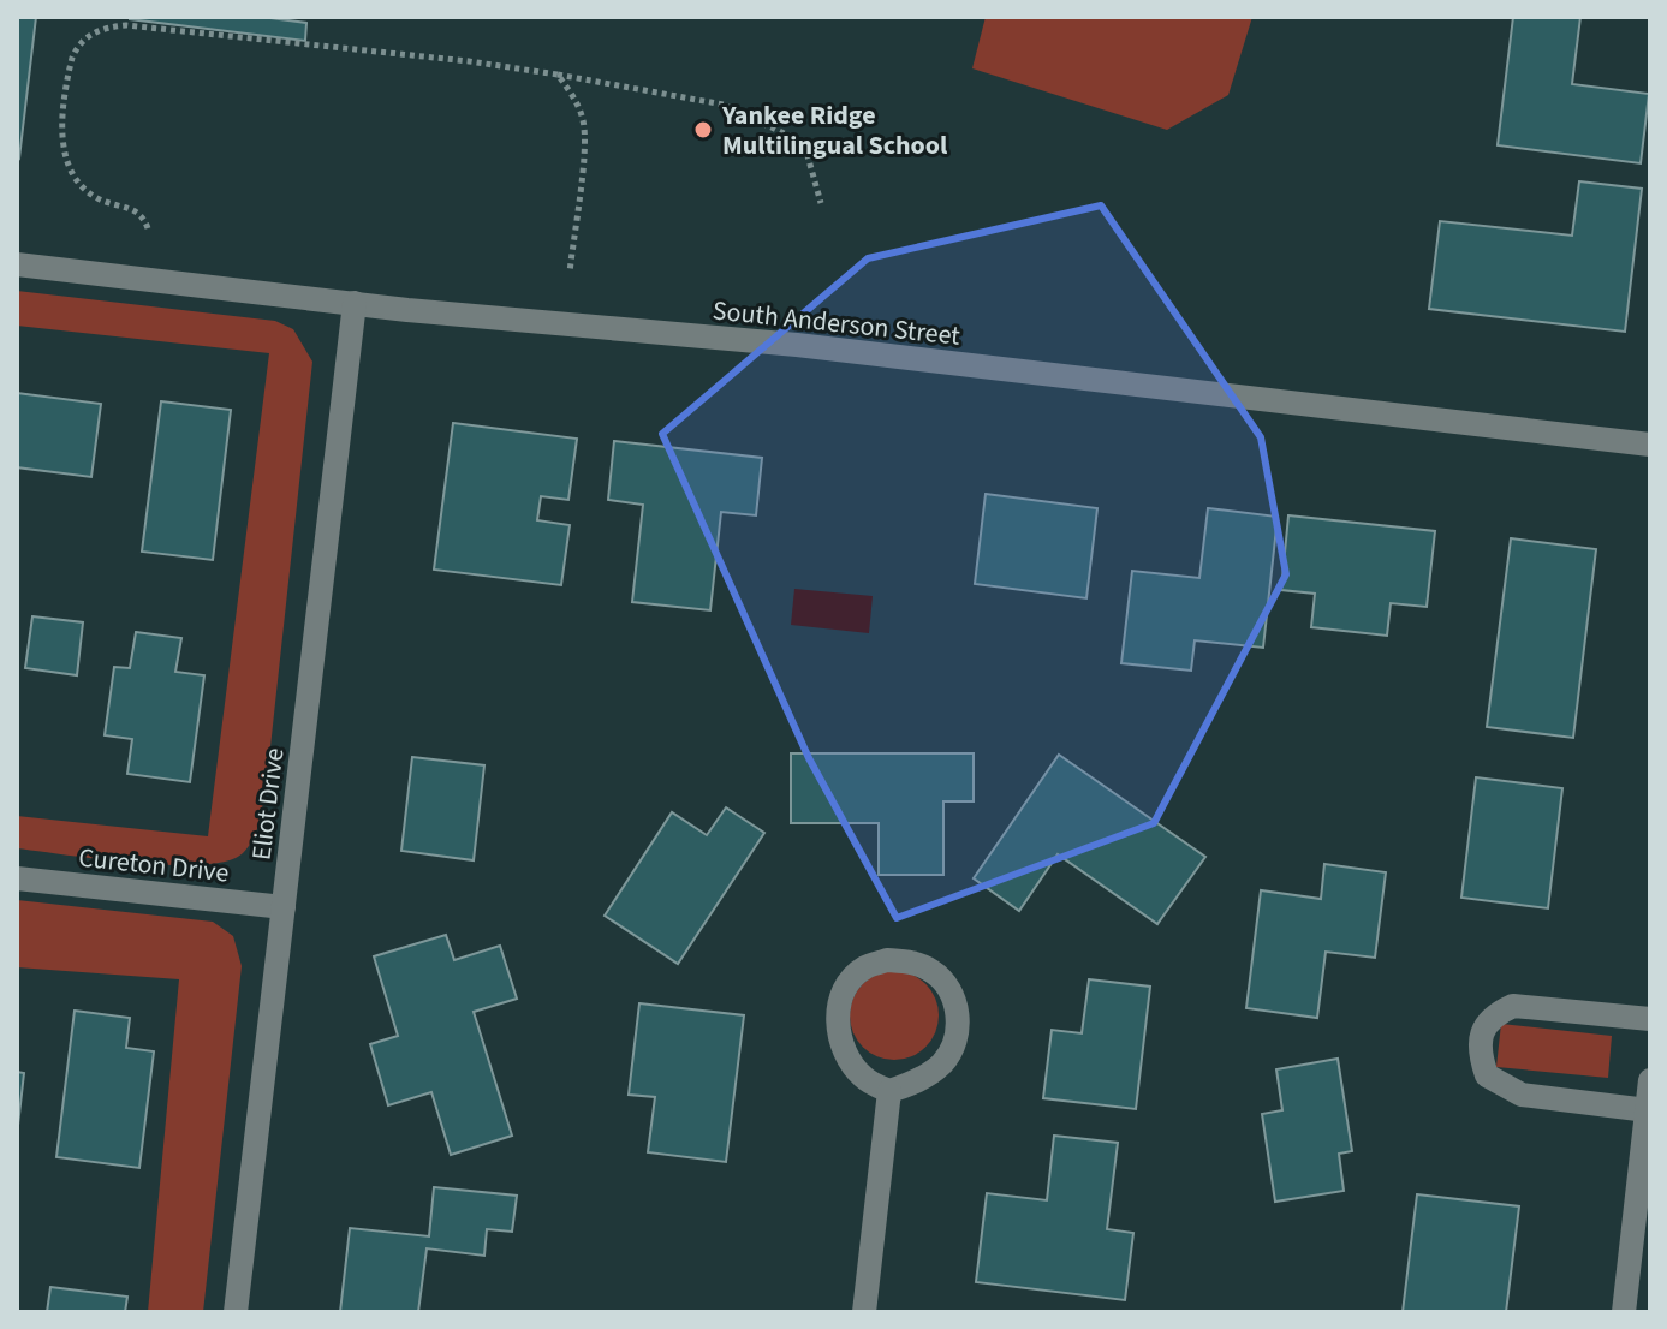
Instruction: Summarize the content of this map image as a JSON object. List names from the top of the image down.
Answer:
{
  "streets": {
    "street": ["South Anderson Street", "Eliot Drive", "Cureton Drive"]
  },
  "crossings": [
    ["South Anderson Street", "Eliot Drive"],
    ["Eliot Drive", "Cureton Drive"]
  ],
  "places": ["Yankee Ridge Multilingual School"]
}
